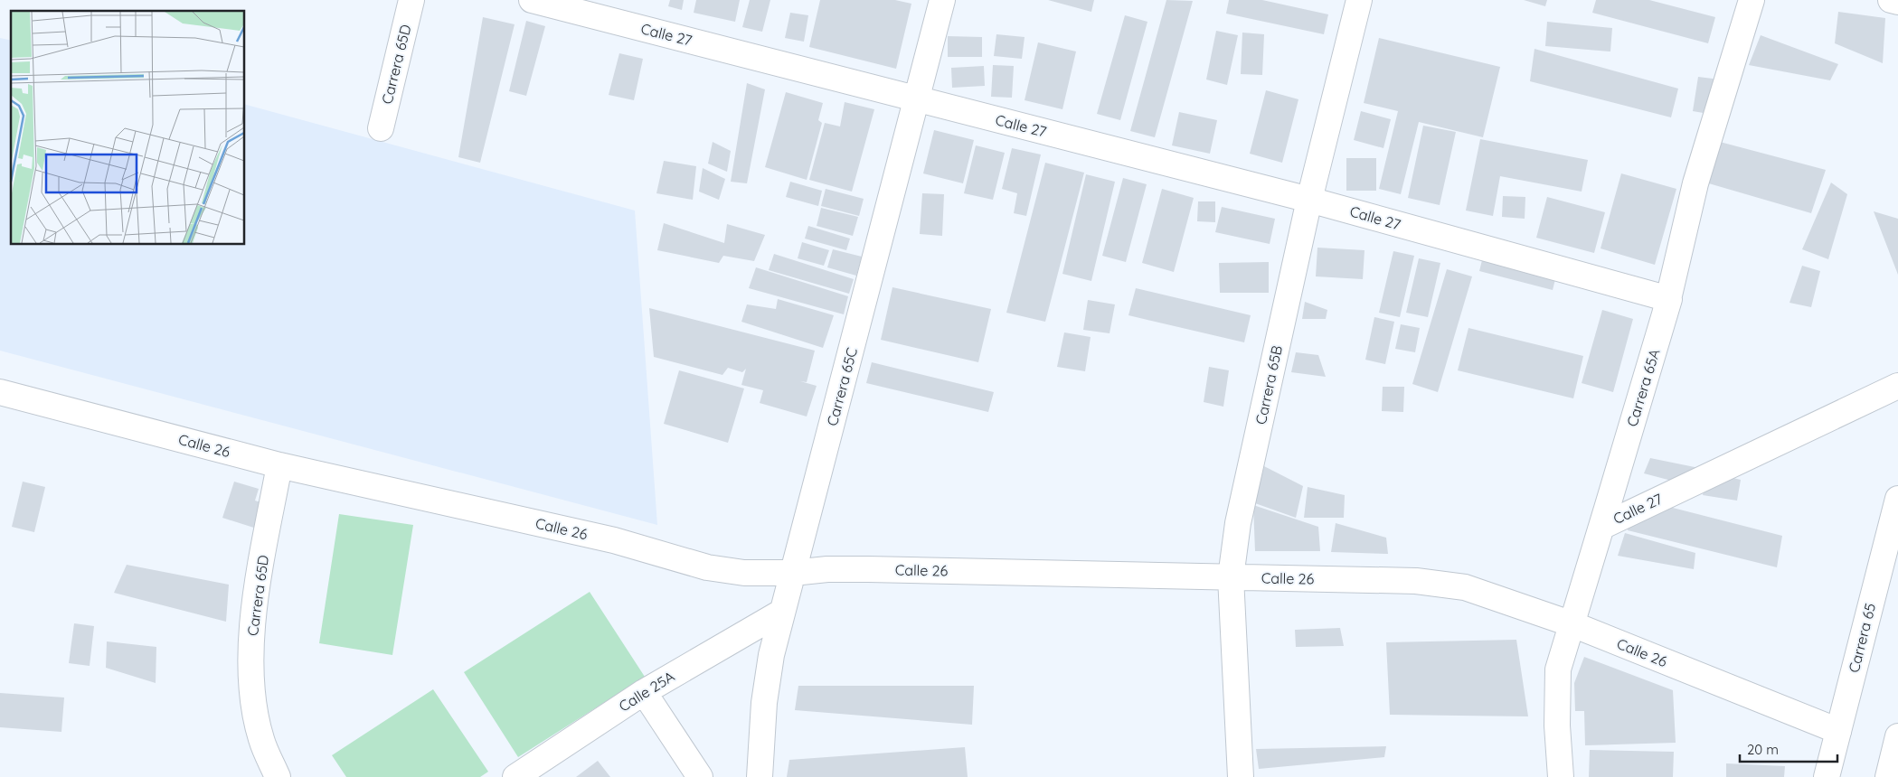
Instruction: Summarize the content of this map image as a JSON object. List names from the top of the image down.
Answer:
{
  "streets": {
    "street": [
      "Calle 27",
      "Carrera 65D",
      "Carrera 65B",
      "Carrera 65C",
      "Carrera 65A",
      "Calle 26",
      "Carrera 65",
      "Calle 25A"
    ]
  },
  "crossings": [
    ["Calle 27", "Carrera 65B"],
    ["Calle 27", "Carrera 65C"],
    ["Calle 27", "Carrera 65A"],
    ["Carrera 65D", "Calle 26"],
    ["Carrera 65B", "Calle 26"],
    ["Carrera 65C", "Calle 26"],
    ["Carrera 65C", "Calle 25A"],
    ["Carrera 65A", "Calle 26"],
    ["Calle 26", "Carrera 65"]
  ],
  "scale_bar": "20 m"
}
